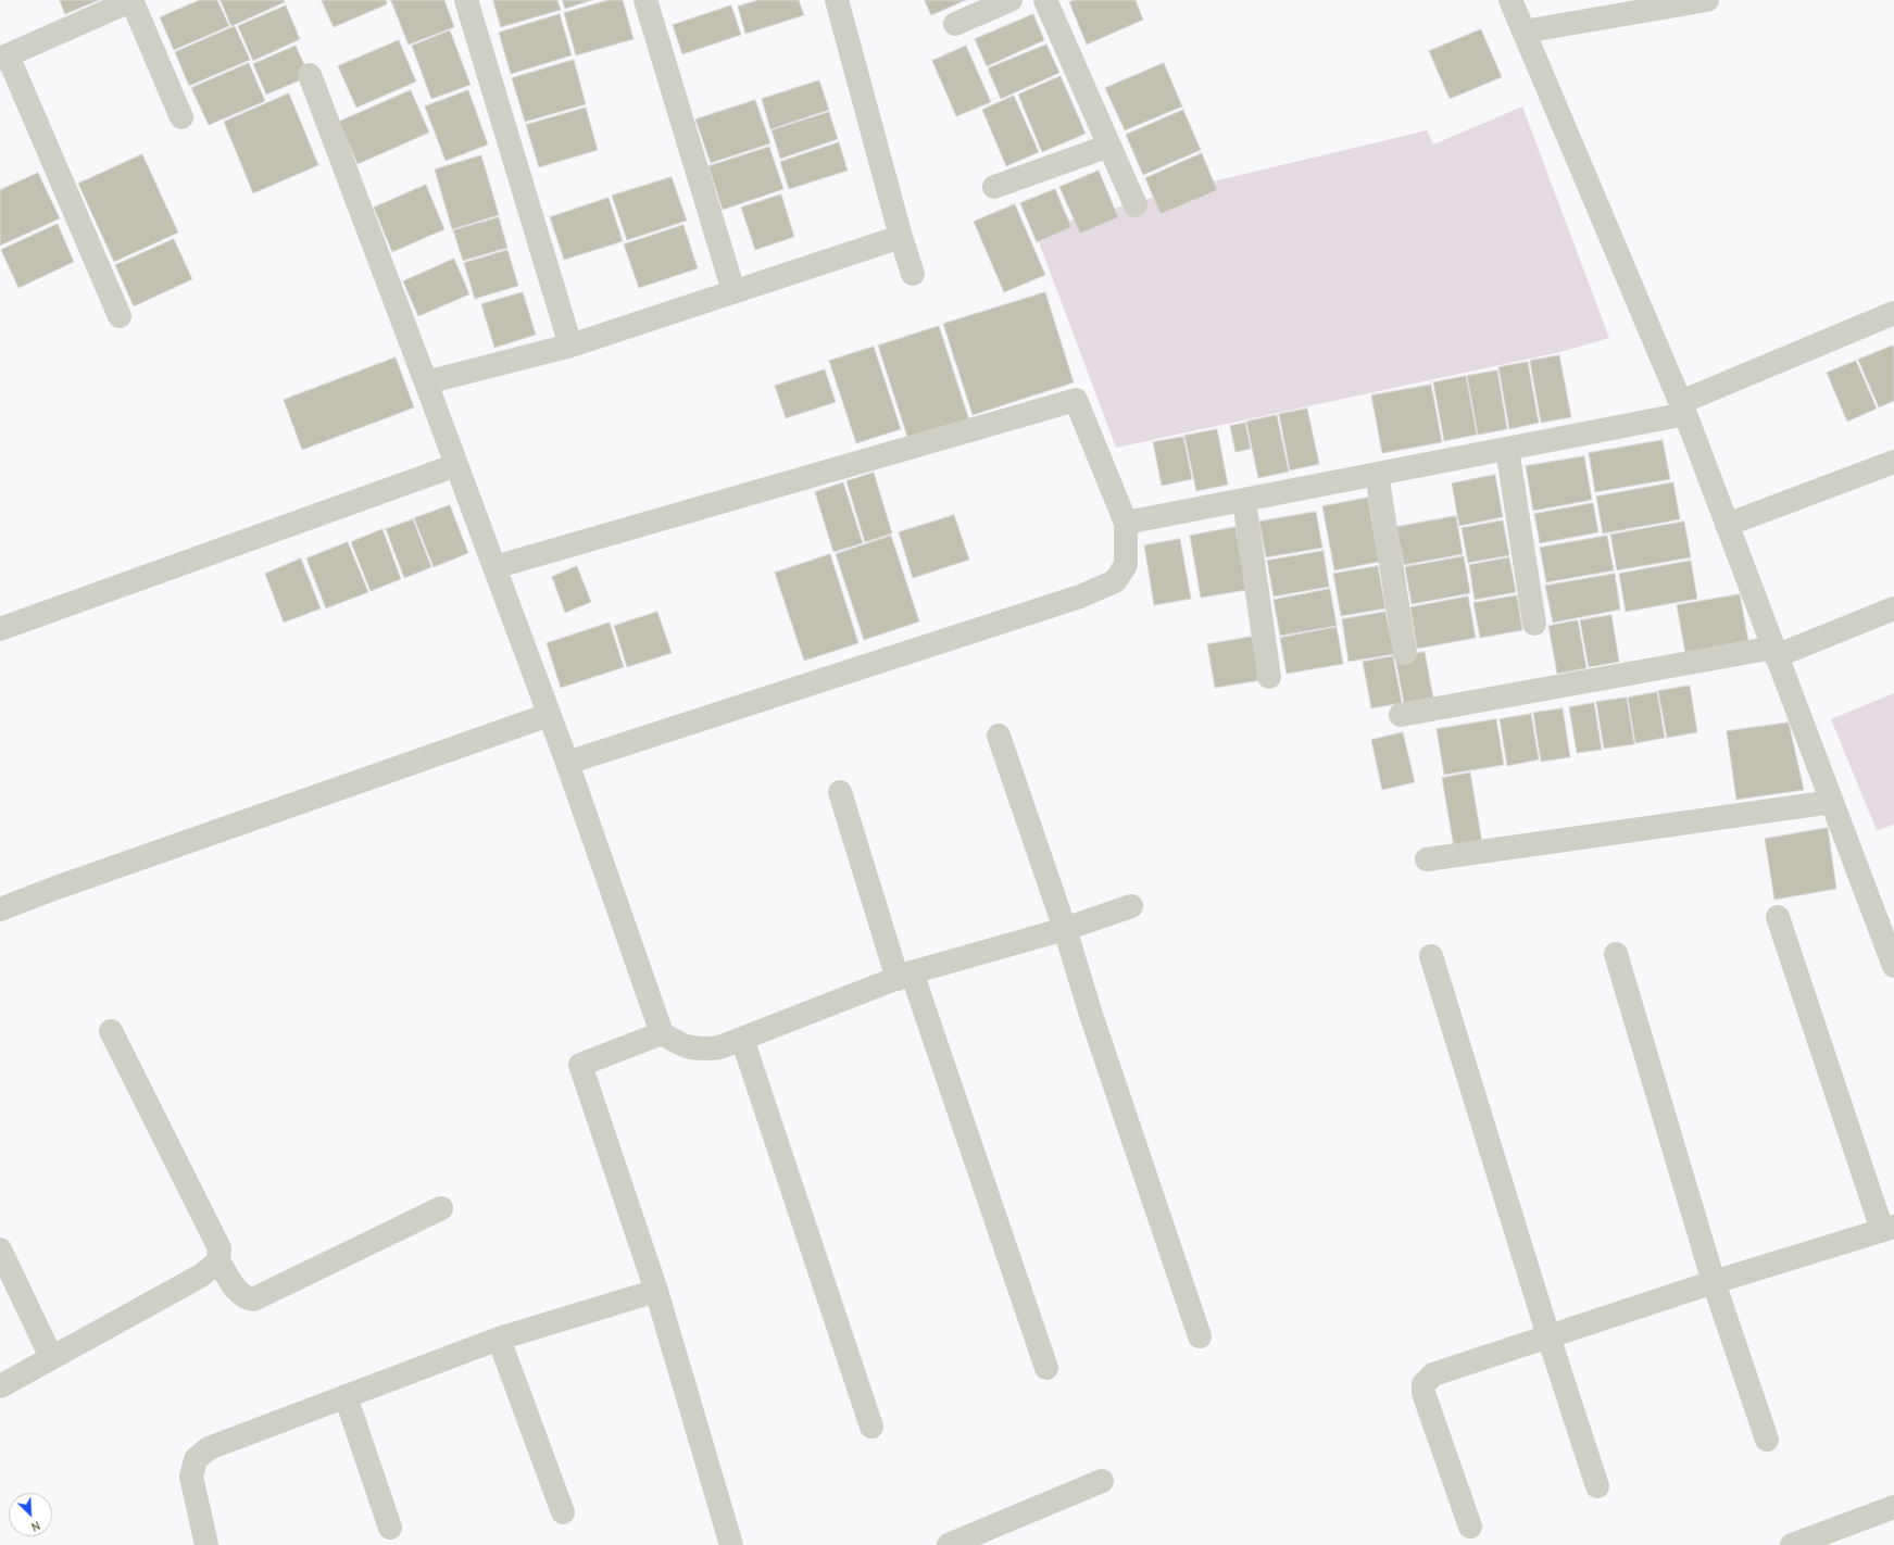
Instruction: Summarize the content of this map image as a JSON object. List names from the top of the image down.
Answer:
{
  "north": "bottom right"
}
